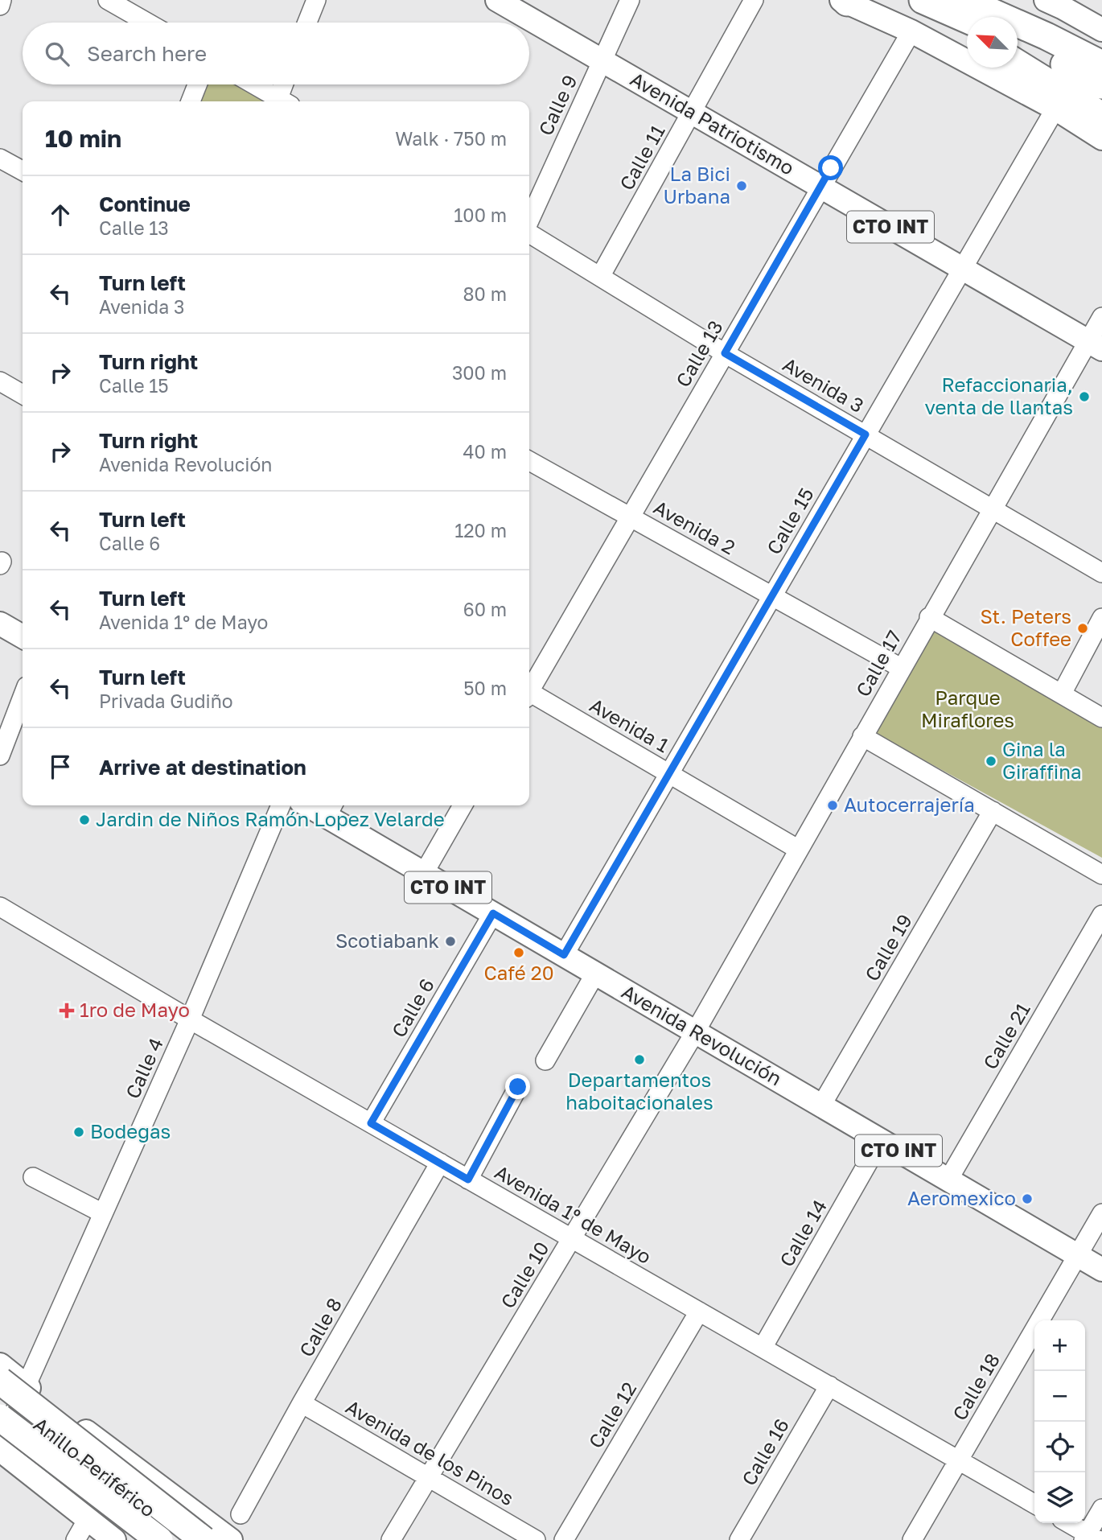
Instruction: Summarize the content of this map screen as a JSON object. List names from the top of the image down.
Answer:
{
  "streets": {
    "highway": ["Anillo Periférico"],
    "main road": ["Avenida Patriotismo", "CTO INT", "Avenida Revolución"],
    "street": [
      "Calle 9",
      "Calle 11",
      "Calle 13",
      "Avenida 3",
      "Calle 15",
      "Avenida 2",
      "Calle 17",
      "Avenida 1",
      "Calle 19",
      "Calle 6",
      "Calle 21",
      "Calle 4",
      "Avenida 1º de Mayo",
      "Calle 14",
      "Calle 10",
      "Calle 8",
      "Calle 18",
      "Calle 12",
      "Calle 16",
      "Avenida de los Pinos"
    ]
  },
  "crossings": [
    ["Calle 9", "Avenida Patriotismo"],
    ["Avenida Patriotismo", "Calle 11"],
    ["Avenida Patriotismo", "Calle 13"],
    ["Avenida Patriotismo", "Calle 15"],
    ["Avenida Patriotismo", "Calle 17"],
    ["Calle 11", "Avenida 3"],
    ["Calle 13", "Avenida 3"],
    ["Calle 13", "Avenida 2"],
    ["Avenida 3", "Calle 15"],
    ["Avenida 3", "Calle 17"],
    ["Calle 15", "Avenida 2"],
    ["Calle 15", "Avenida 1"],
    ["Calle 15", "Avenida Revolución"],
    ["Avenida 2", "Calle 17"],
    ["Calle 17", "Avenida 1"],
    ["Calle 17", "Avenida Revolución"],
    ["Calle 17", "Calle 10"],
    ["Calle 19", "Avenida Revolución"],
    ["Calle 6", "Avenida Revolución"],
    ["Calle 6", "Avenida 1º de Mayo"],
    ["Avenida Revolución", "Calle 21"],
    ["Avenida Revolución", "Calle 14"],
    ["Avenida Revolución", "Calle 10"],
    ["Avenida Revolución", "Calle 18"],
    ["Calle 4", "Avenida 1º de Mayo"],
    ["Calle 4", "Anillo Periférico"],
    ["Avenida 1º de Mayo", "Calle 14"],
    ["Avenida 1º de Mayo", "Calle 10"],
    ["Avenida 1º de Mayo", "Calle 8"],
    ["Avenida 1º de Mayo", "Calle 18"],
    ["Avenida 1º de Mayo", "Calle 12"],
    ["Avenida 1º de Mayo", "Calle 16"],
    ["Calle 10", "Avenida de los Pinos"],
    ["Calle 8", "Avenida de los Pinos"]
  ],
  "parks": ["Parque Miraflores"],
  "places": {
    "other": [
      "La Bici Urbana",
      "Refaccionaria, venta de llantas",
      "St. Peters Coffee",
      "Gina la Giraffina",
      "Autocerrajería",
      "Jardin de Niños Ramón Lopez Velarde",
      "Scotiabank",
      "Café 20",
      "Departamentos haboitacionales",
      "Bodegas",
      "Aeromexico"
    ],
    "health": ["1ro de Mayo"]
  },
  "north": "top left",
  "page": {
    "search": "Search here",
    "heading": ["10 min", "Walk · 750 m"],
    "list": [
      ["Continue", "Calle 13", "100 m"],
      ["Turn left", "Avenida 3", "80 m"],
      ["Turn right", "Calle 15", "300 m"],
      ["Turn right", "Avenida Revolución", "40 m"],
      ["Turn left", "Calle 6", "120 m"],
      ["Turn left", "Avenida 1º de Mayo", "60 m"],
      ["Turn left", "Privada Gudiño", "50 m"],
      "Arrive at destination"
    ],
    "map_buttons": ["+", "−"]
  }
}
